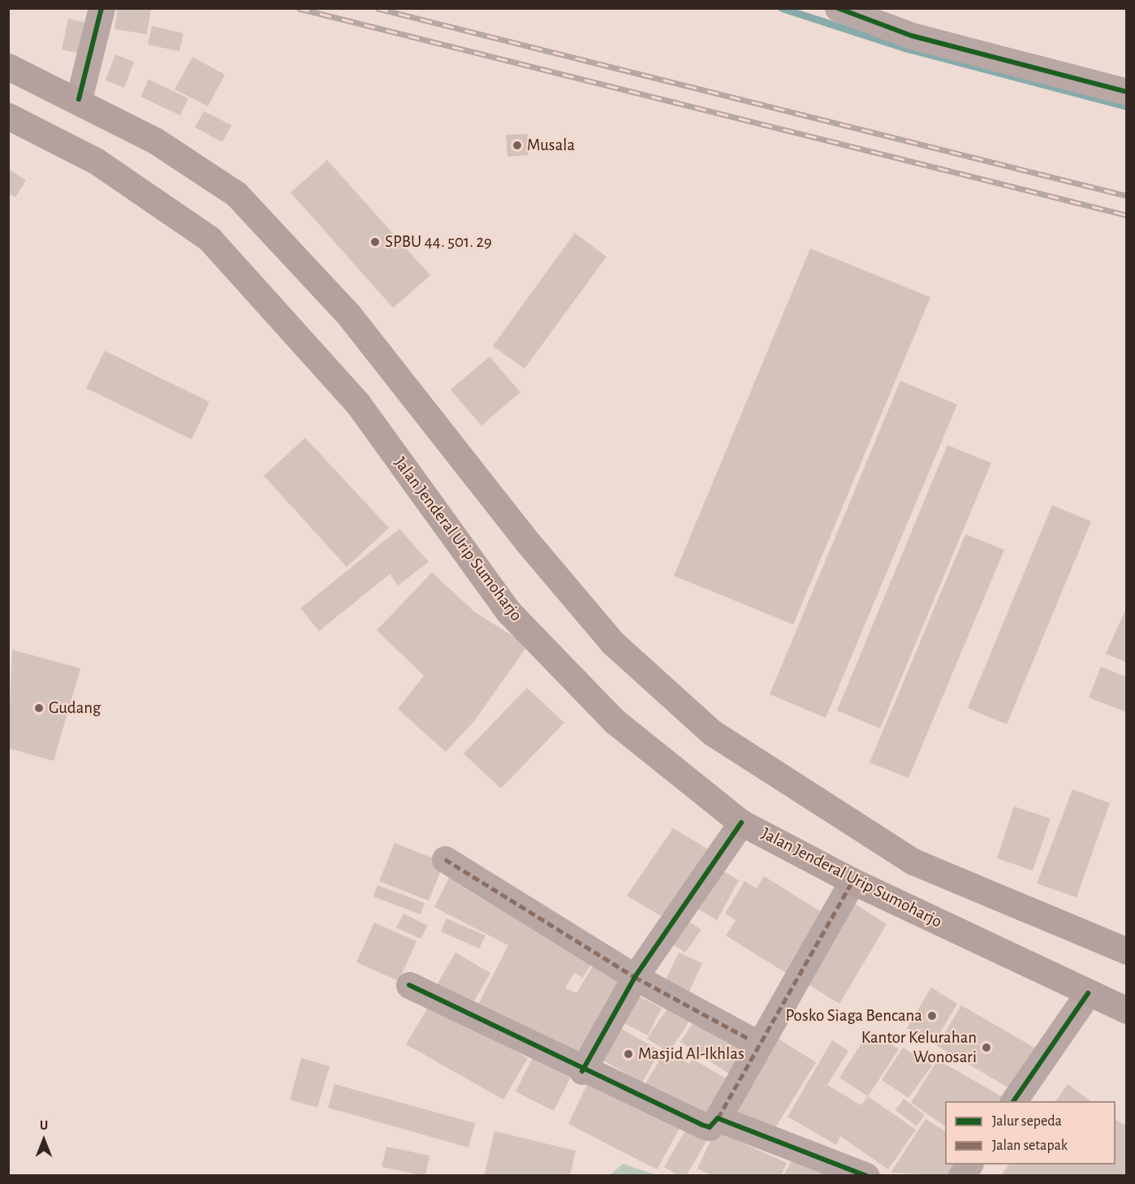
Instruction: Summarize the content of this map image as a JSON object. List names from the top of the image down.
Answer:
{
  "streets": {
    "highway": ["Jalan Jenderal Urip Sumoharjo"]
  },
  "places": [
    "Musala",
    "SPBU 44. 501. 29",
    "Gudang",
    "Posko Siaga Bencana",
    "Kantor Kelurahan Wonosari",
    "Masjid Al-Ikhlas"
  ],
  "legend": ["Jalur sepeda", "Jalan setapak"],
  "north": "top"
}
